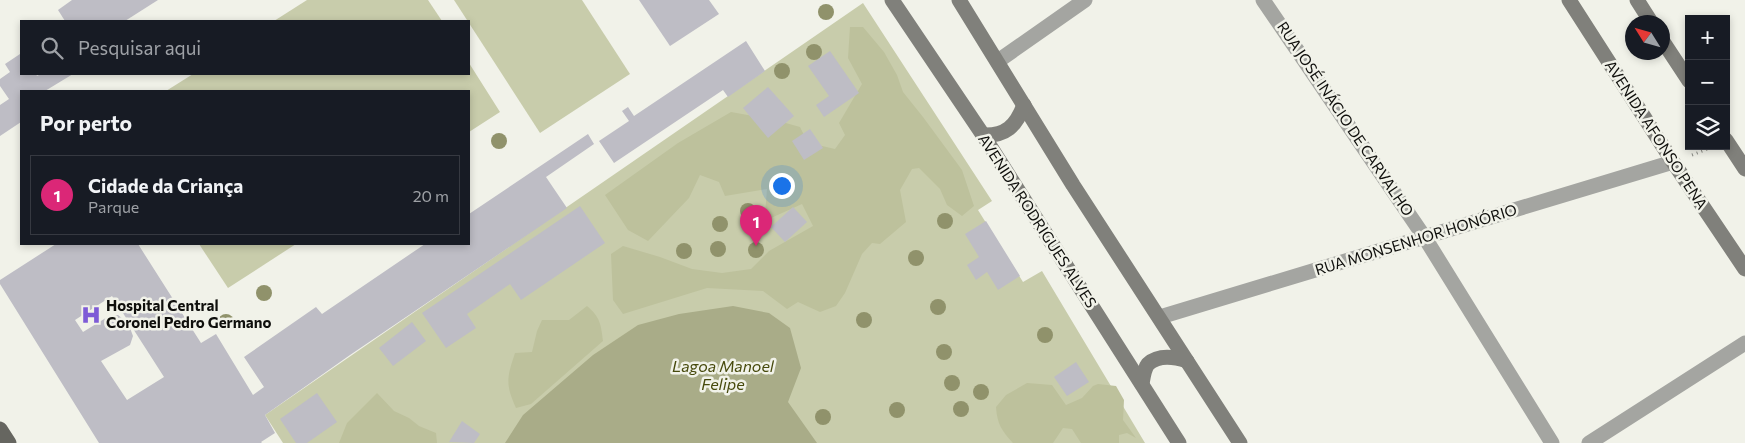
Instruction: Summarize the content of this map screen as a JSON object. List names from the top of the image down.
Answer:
{
  "streets": {
    "main road": ["AVENIDA AFONSO PENA", "AVENIDA RODRIGUES ALVES"],
    "street": ["RUA JOSÉ INÁCIO DE CARVALHO", "RUA MONSENHOR HONÓRIO"]
  },
  "crossings": [
    ["RUA JOSÉ INÁCIO DE CARVALHO", "RUA MONSENHOR HONÓRIO"],
    ["AVENIDA AFONSO PENA", "RUA MONSENHOR HONÓRIO"]
  ],
  "water": ["Lagoa Manoel Felipe"],
  "places": {
    "hospital": ["Hospital Central Coronel Pedro Germano"]
  },
  "north": "top left",
  "page": {
    "map_buttons": ["+", "−"],
    "search": "Pesquisar aqui",
    "heading": "Por perto",
    "list": [
      {
        "mark": "1",
        "name": "Cidade da Criança",
        "note": "Parque",
        "value": "20 m"
      }
    ],
    "pins": "1"
  }
}
